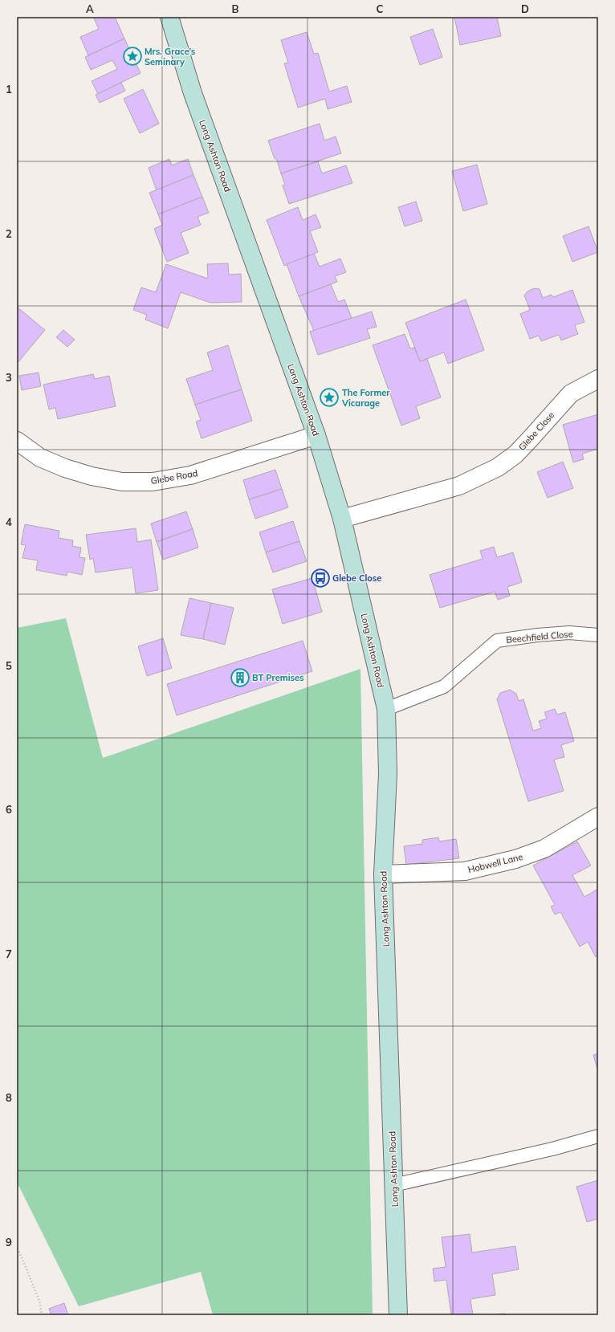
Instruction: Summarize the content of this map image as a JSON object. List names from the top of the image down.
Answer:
{
  "streets": {
    "street": [
      "Long Ashton Road",
      "Glebe Close",
      "Glebe Road",
      "Hobwell Lane"
    ],
    "lane": ["Beechfield Close"]
  },
  "crossings": [
    ["Long Ashton Road", "Glebe Close"],
    ["Long Ashton Road", "Glebe Road"],
    ["Long Ashton Road", "Beechfield Close"],
    ["Long Ashton Road", "Hobwell Lane"]
  ],
  "places": {
    "place": ["Mrs. Grace’s Seminary", "The Former Vicarage"],
    "bus stop": ["Glebe Close"],
    "building": ["BT Premises"]
  },
  "grid": {
    "columns": [
      "A",
      "B",
      "C",
      "D"
    ],
    "rows": [
      "1",
      "2",
      "3",
      "4",
      "5",
      "6",
      "7",
      "8",
      "9"
    ]
  }
}
